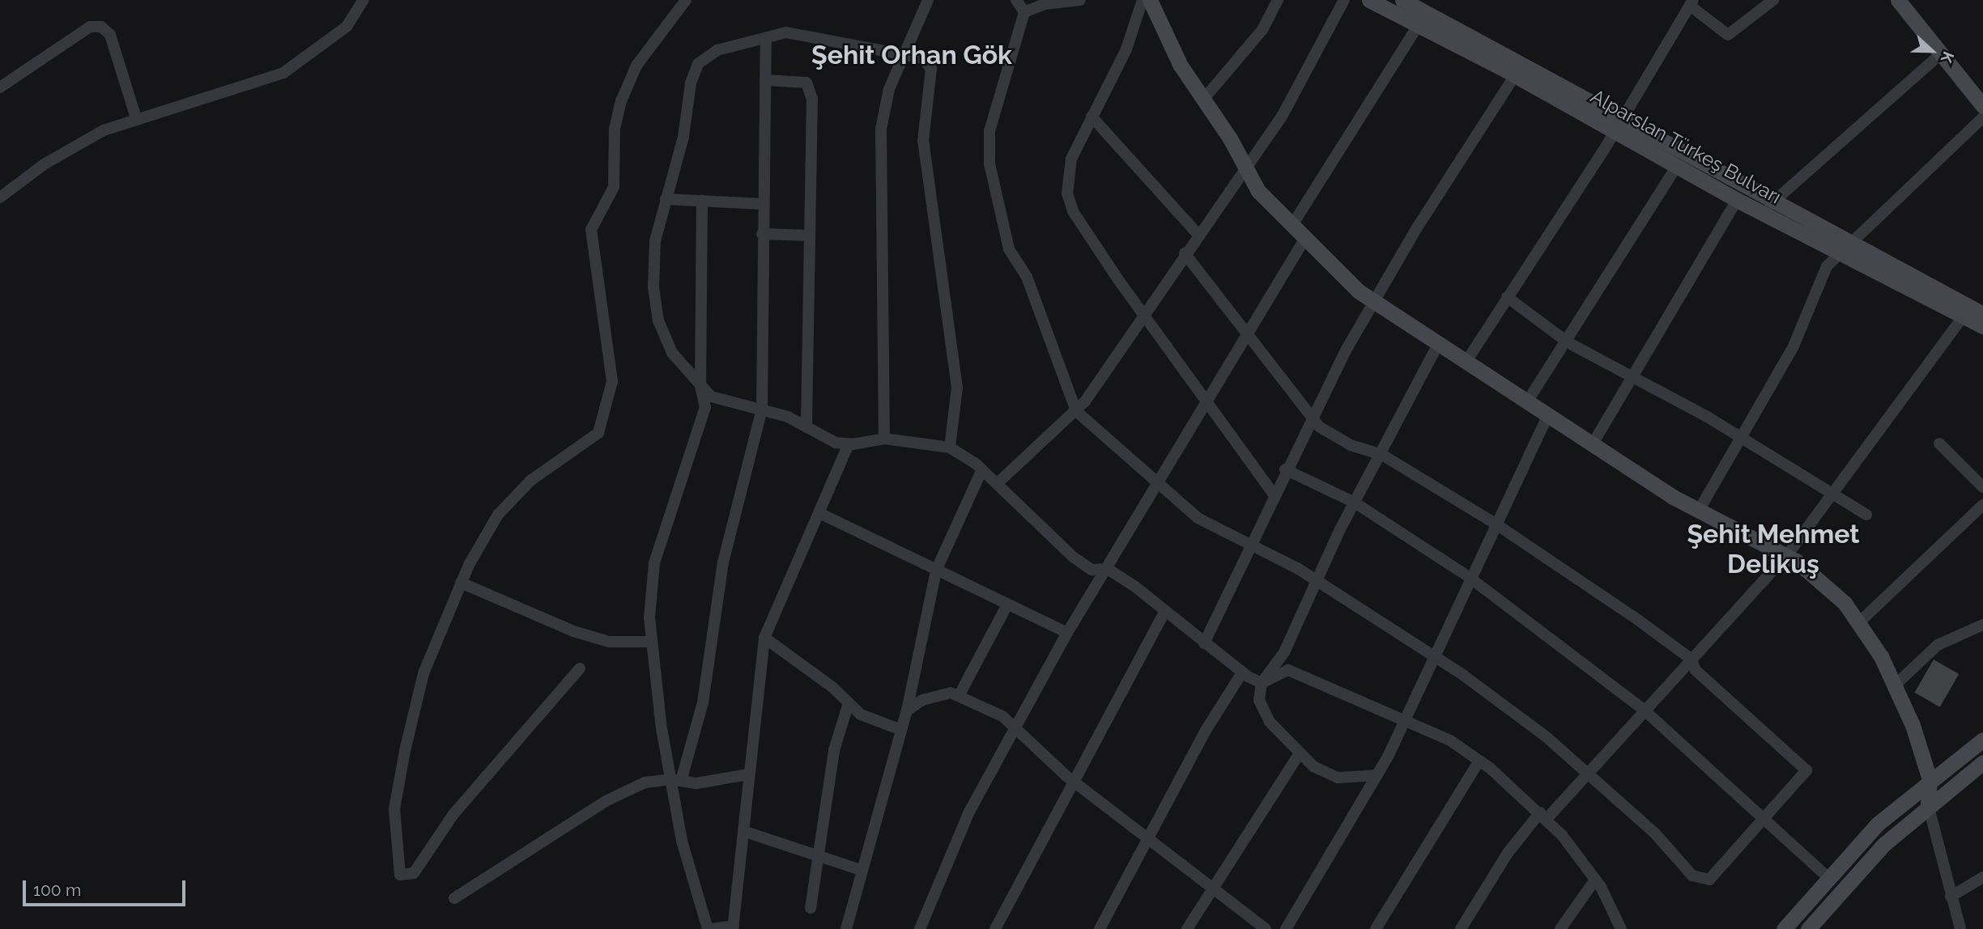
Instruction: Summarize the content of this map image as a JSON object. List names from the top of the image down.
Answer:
{
  "streets": {
    "main road": ["Alparslan Türkeş Bulvarı"]
  },
  "districts": ["Şehit Orhan Gök", "Şehit Mehmet Delikuş"],
  "scale_bar": "100 m",
  "north": "right"
}
